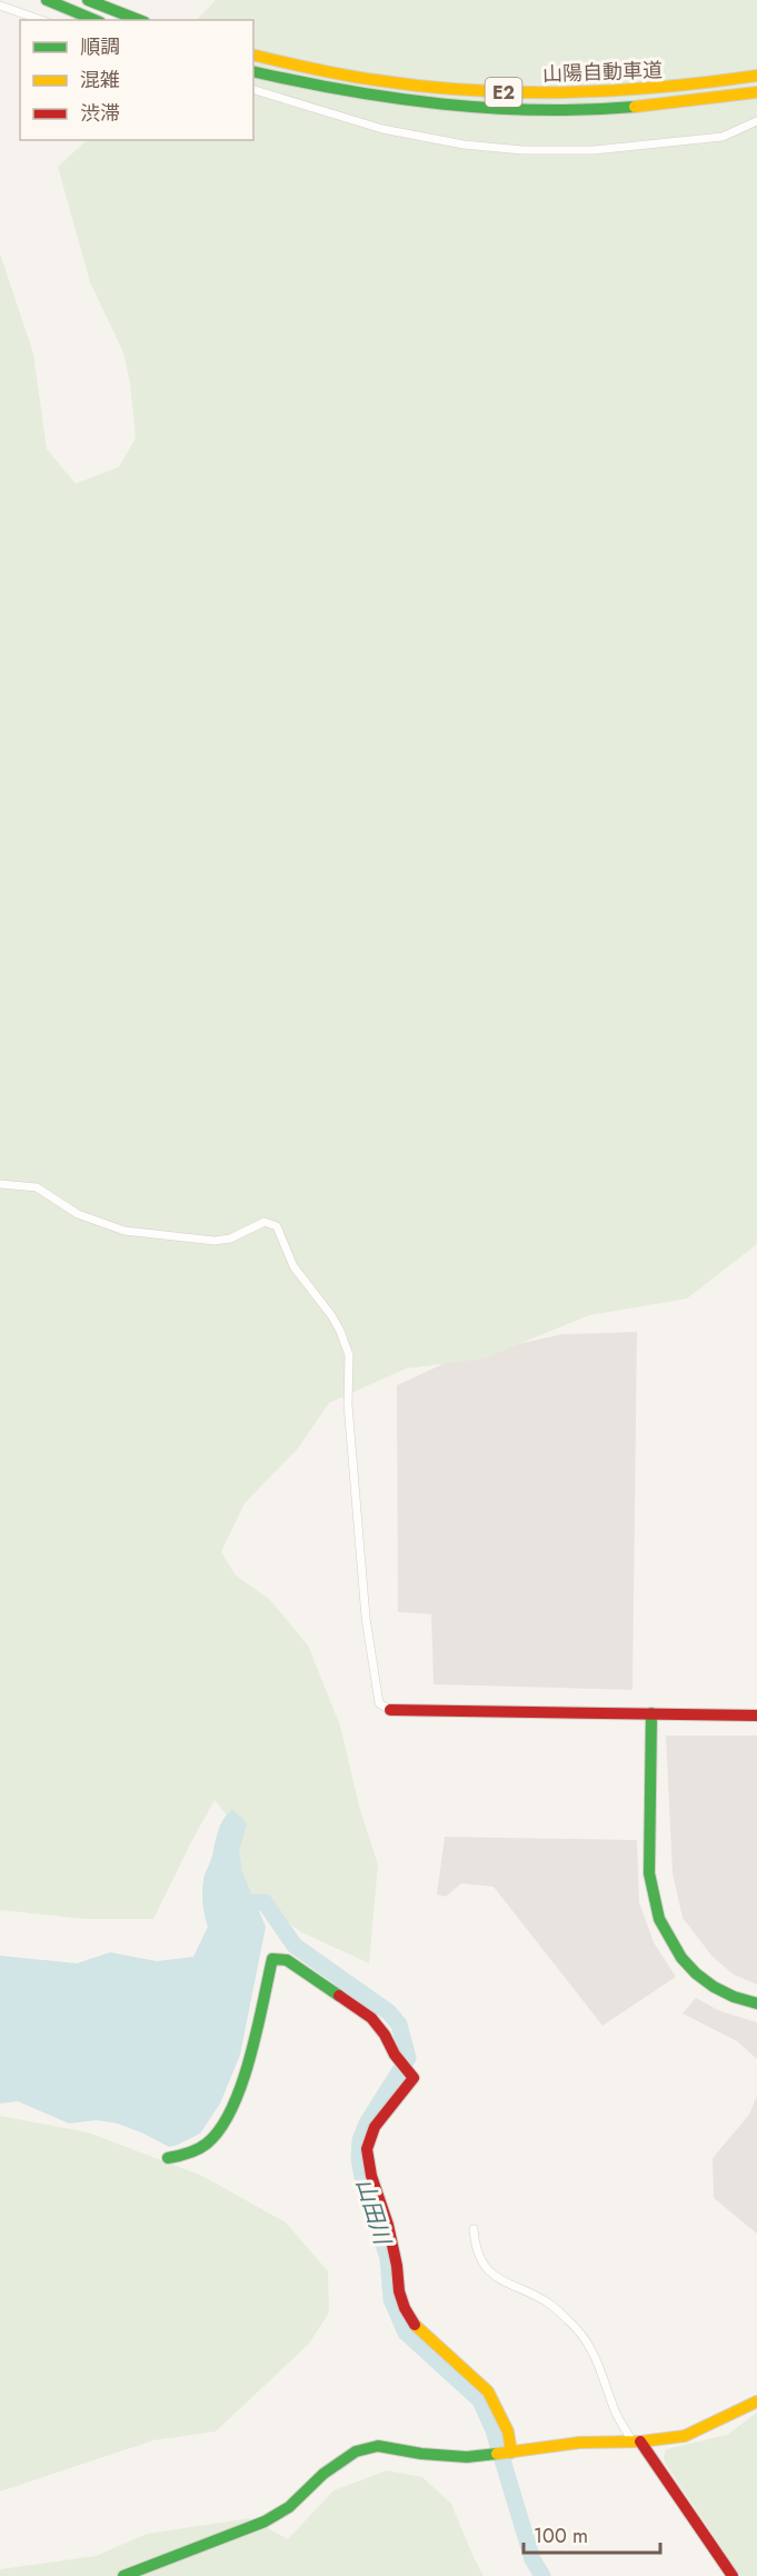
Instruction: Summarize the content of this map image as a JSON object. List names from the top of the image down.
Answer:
{
  "streets": {
    "main road": ["山陽自動車道", "E2"]
  },
  "water": ["山田川"],
  "legend": ["順調", "混雑", "渋滞"],
  "scale_bar": "100 m"
}
